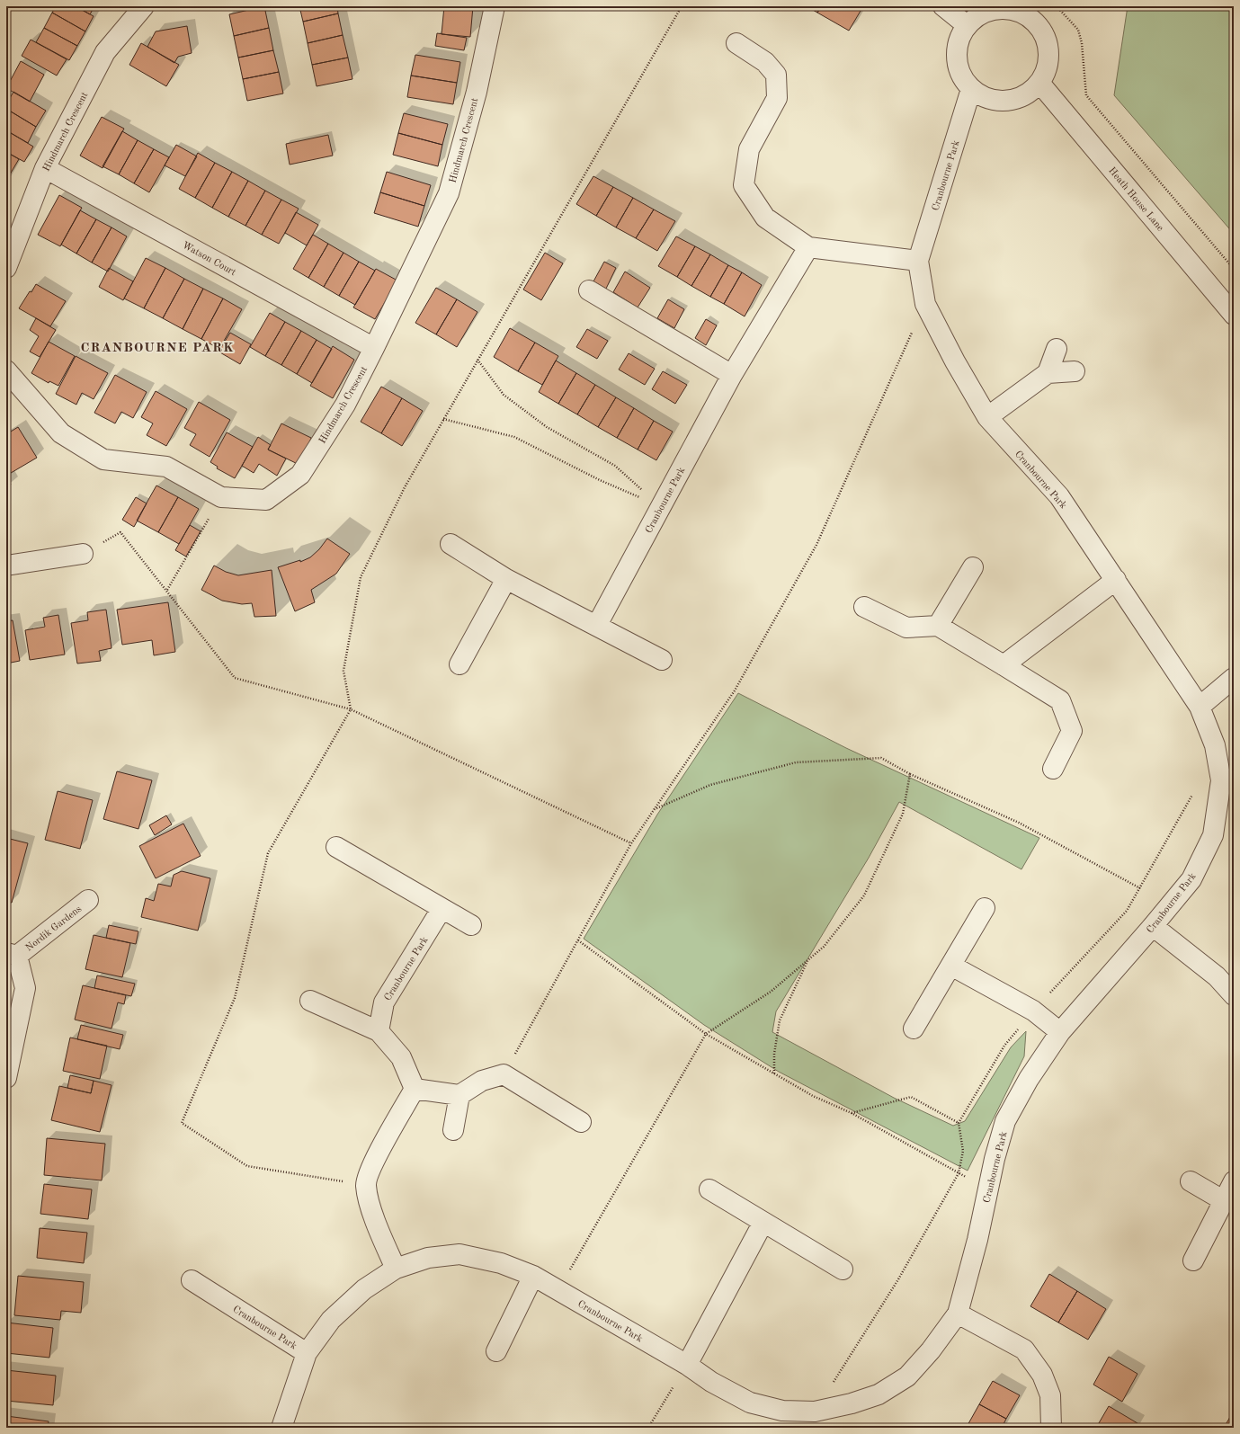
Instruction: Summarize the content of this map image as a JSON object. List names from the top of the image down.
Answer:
{
  "streets": {
    "street": [
      "Hindmarch Crescent",
      "Cranbourne Park",
      "Heath House Lane",
      "Watson Court",
      "Nordik Gardens"
    ]
  },
  "crossings": [
    ["Hindmarch Crescent", "Watson Court"],
    ["Cranbourne Park", "Heath House Lane"]
  ],
  "districts": ["CRANBOURNE PARK"]
}
